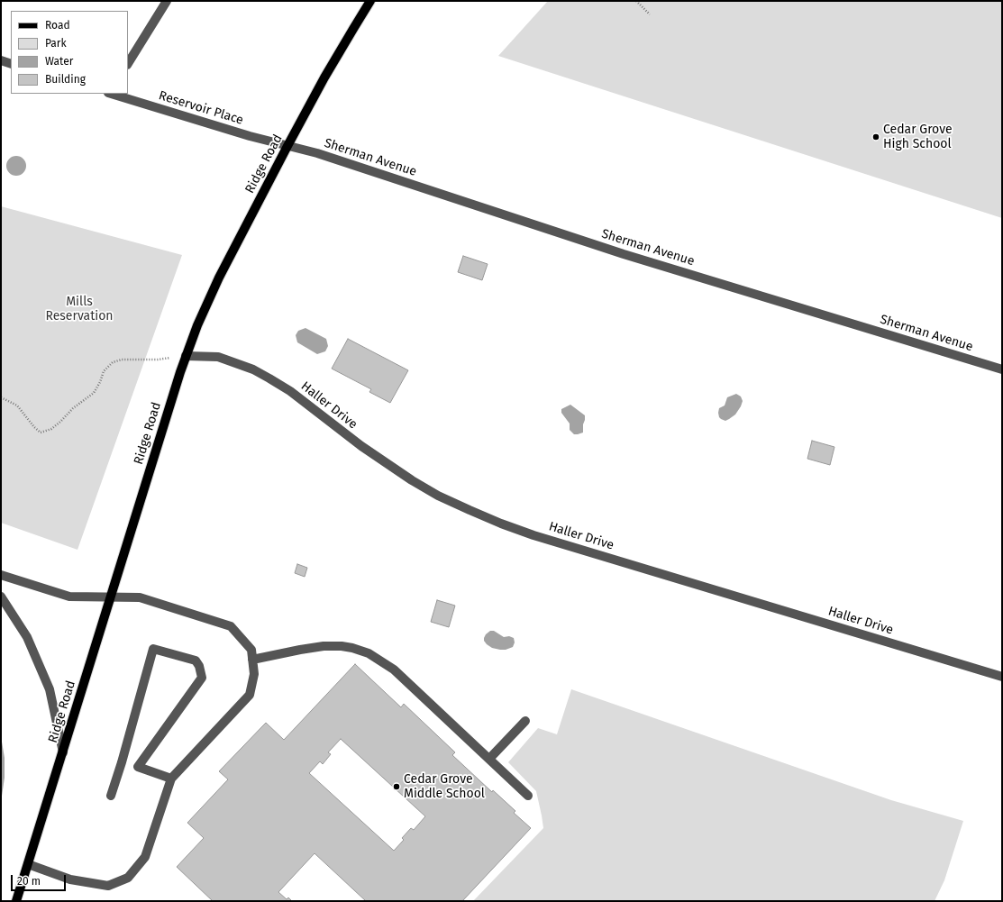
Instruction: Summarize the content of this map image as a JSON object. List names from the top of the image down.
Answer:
{
  "streets": {
    "main road": ["Ridge Road"],
    "street": ["Reservoir Place", "Sherman Avenue", "Haller Drive"]
  },
  "crossings": [
    ["Reservoir Place", "Sherman Avenue"],
    ["Reservoir Place", "Ridge Road"],
    ["Sherman Avenue", "Ridge Road"],
    ["Ridge Road", "Haller Drive"]
  ],
  "parks": ["Mills Reservation"],
  "places": ["Cedar Grove High School", "Cedar Grove Middle School"],
  "legend": [
    "Road",
    "Park",
    "Water",
    "Building"
  ],
  "scale_bar": "20 m"
}
